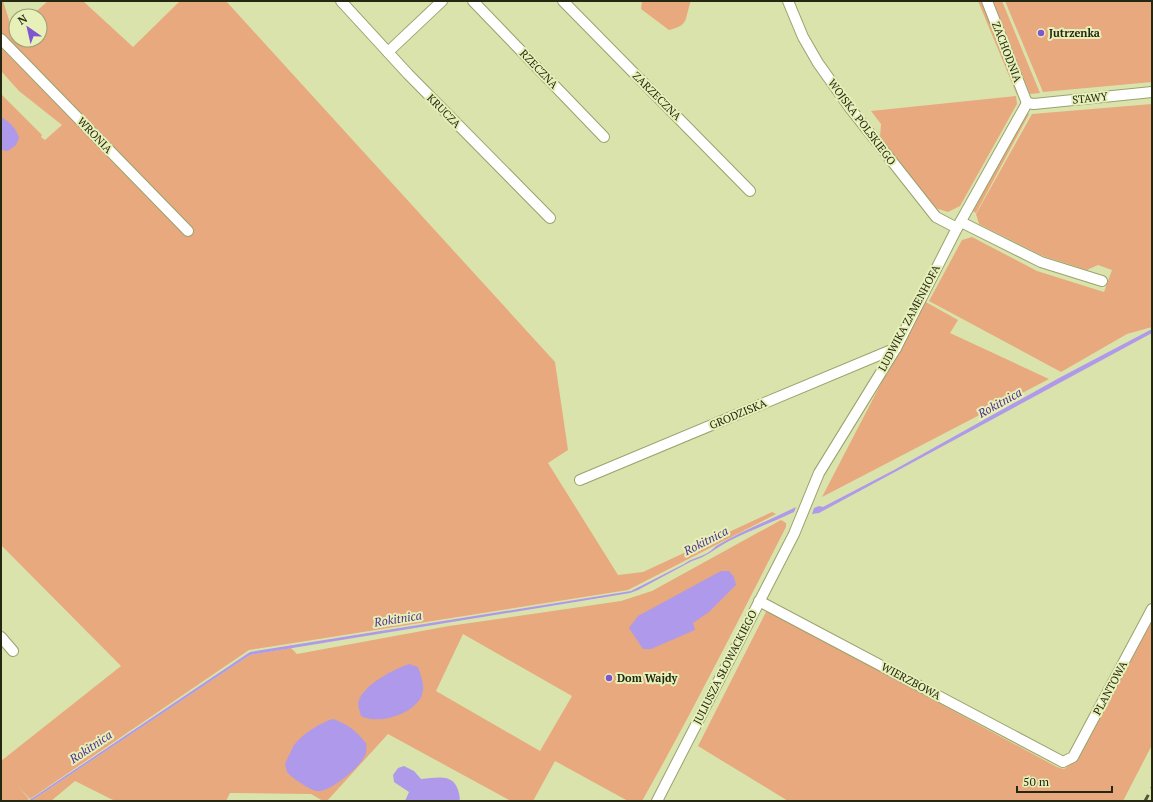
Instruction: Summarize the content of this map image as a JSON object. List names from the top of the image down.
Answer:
{
  "streets": {
    "street": [
      "ZACHODNIA",
      "RZECZNA",
      "ZARZECZNA",
      "STAWY",
      "KRUCZA",
      "WOJSKA POLSKIEGO",
      "WRONIA",
      "LUDWIKA ZAMENHOFA",
      "GRODZISKA",
      "JULIUSZA SŁOWACKIEGO",
      "WIERZBOWA",
      "PLANTOWA"
    ]
  },
  "crossings": [
    ["ZACHODNIA", "STAWY"],
    ["ZACHODNIA", "LUDWIKA ZAMENHOFA"],
    ["STAWY", "LUDWIKA ZAMENHOFA"],
    ["WOJSKA POLSKIEGO", "LUDWIKA ZAMENHOFA"],
    ["LUDWIKA ZAMENHOFA", "GRODZISKA"],
    ["LUDWIKA ZAMENHOFA", "JULIUSZA SŁOWACKIEGO"],
    ["JULIUSZA SŁOWACKIEGO", "WIERZBOWA"],
    ["WIERZBOWA", "PLANTOWA"]
  ],
  "water": ["Rokitnica"],
  "places": ["Jutrzenka", "Dom Wajdy"],
  "scale_bar": "50 m",
  "north": "top left"
}
